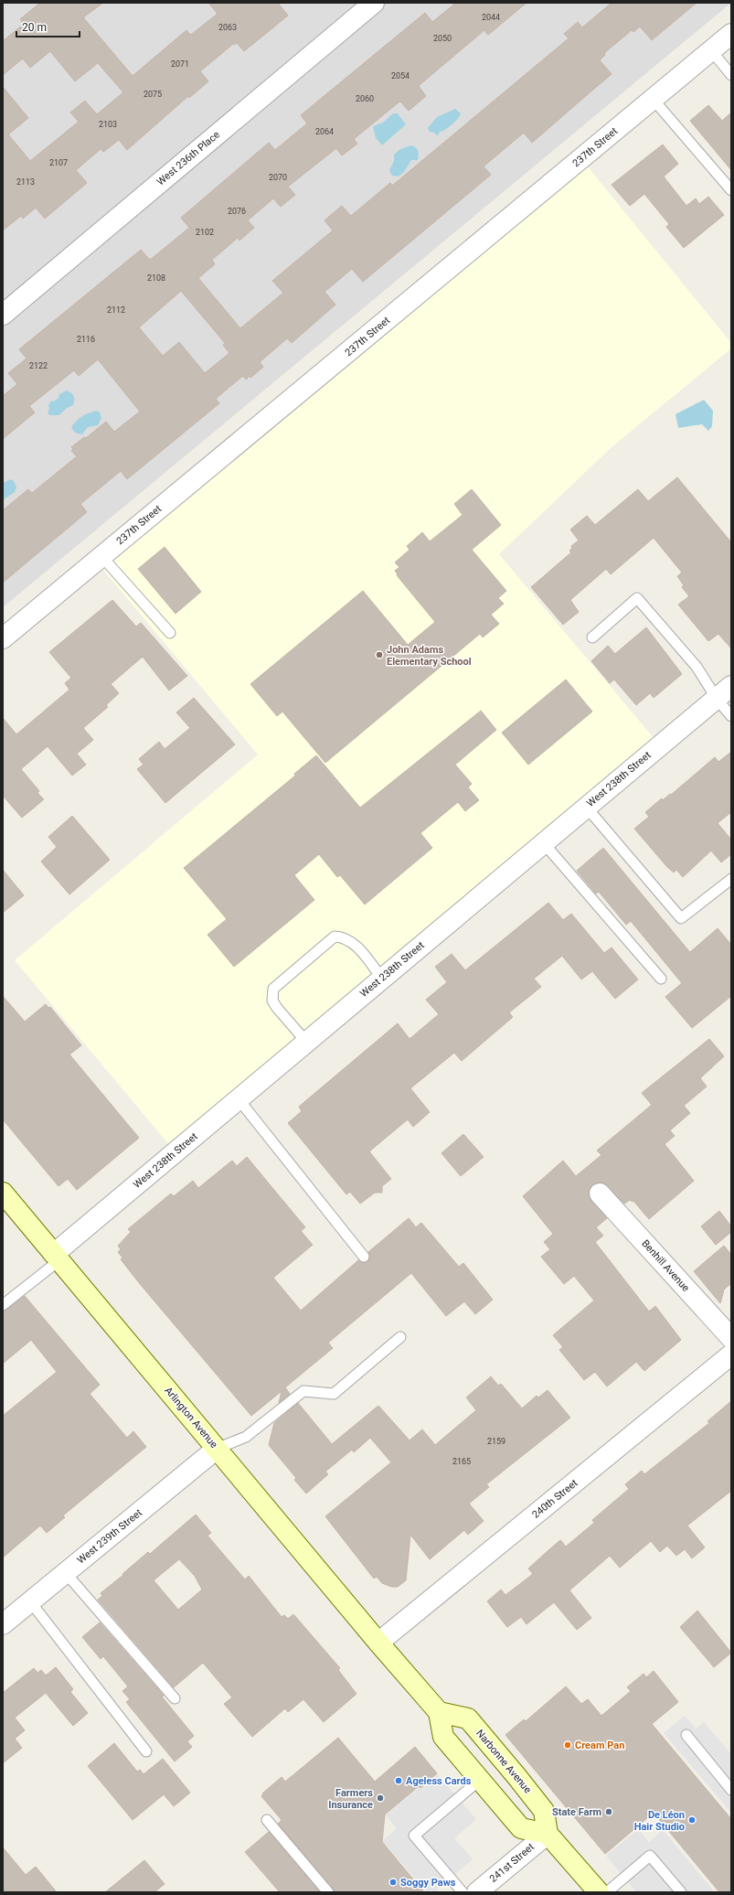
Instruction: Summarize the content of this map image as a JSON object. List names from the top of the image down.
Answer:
{
  "streets": {
    "main road": ["Arlington Avenue", "Narbonne Avenue"],
    "street": [
      "237th Street",
      "West 236th Place",
      "West 238th Street",
      "Benhill Avenue",
      "240th Street",
      "West 239th Street",
      "241st Street"
    ]
  },
  "crossings": [
    ["West 238th Street", "Arlington Avenue"],
    ["Arlington Avenue", "240th Street"],
    ["Arlington Avenue", "West 239th Street"],
    ["Narbonne Avenue", "241st Street"]
  ],
  "places": [
    "John Adams Elementary School",
    "Cream Pan",
    "Ageless Cards",
    "Farmers Insurance",
    "State Farm",
    "De Léon Hair Studio",
    "Soggy Paws"
  ],
  "house_numbers": [
    "2044",
    "2063",
    "2050",
    "2071",
    "2054",
    "2075",
    "2060",
    "2103",
    "2064",
    "2107",
    "2070",
    "2113",
    "2076",
    "2102",
    "2108",
    "2112",
    "2116",
    "2122",
    "2159",
    "2165"
  ],
  "scale_bar": "20 m"
}
